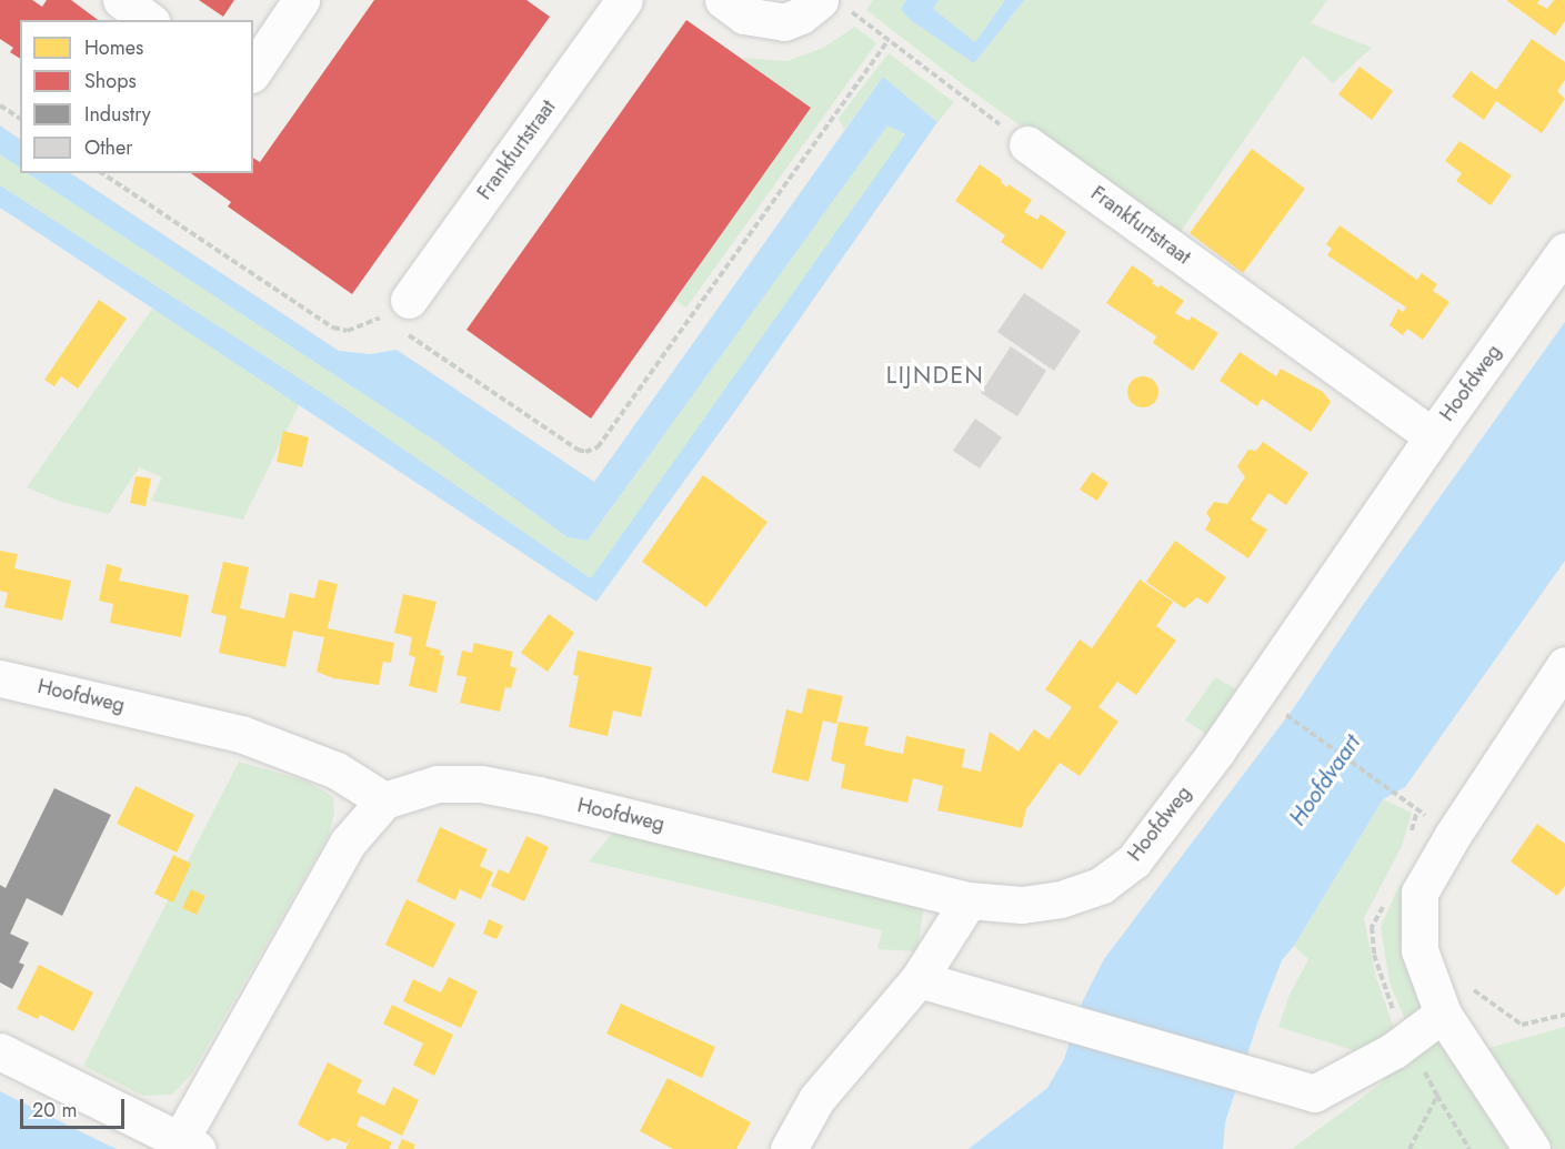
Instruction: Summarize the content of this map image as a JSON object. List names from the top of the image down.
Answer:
{
  "streets": {
    "street": ["Frankfurtstraat", "Hoofdweg"]
  },
  "crossings": [
    ["Frankfurtstraat", "Hoofdweg"]
  ],
  "districts": ["LIJNDEN"],
  "water": ["Hoofdvaart"],
  "legend": [
    "Homes",
    "Shops",
    "Industry",
    "Other"
  ],
  "scale_bar": "20 m"
}
